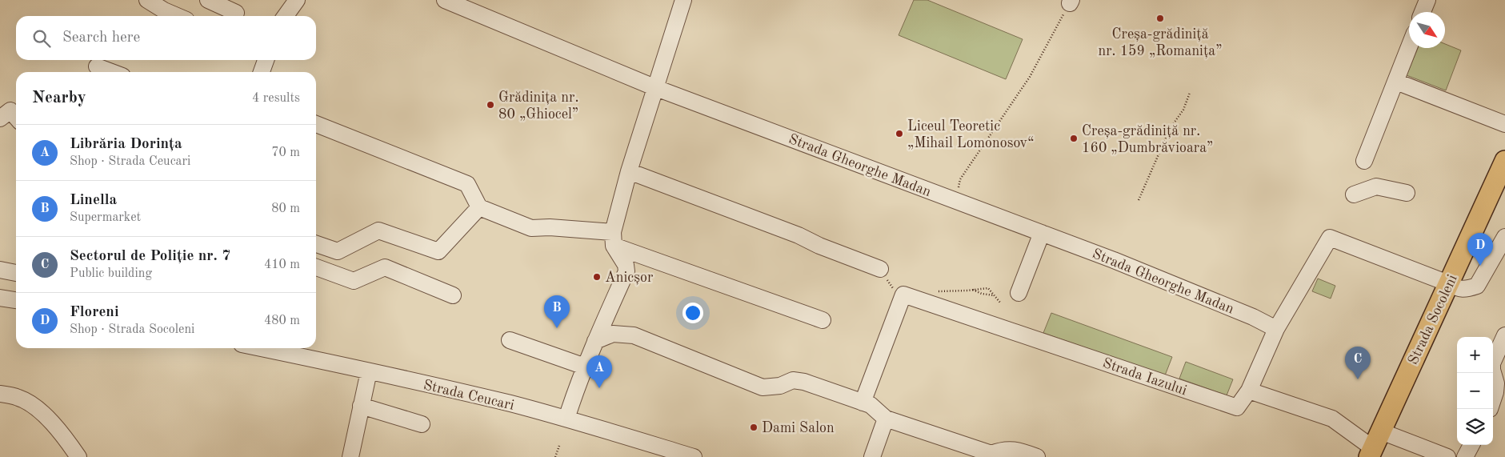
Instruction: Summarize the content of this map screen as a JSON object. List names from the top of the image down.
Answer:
{
  "streets": {
    "main road": ["Strada Socoleni"],
    "street": ["Strada Gheorghe Madan", "Strada Iazului", "Strada Ceucari"]
  },
  "places": [
    "Creșa-grădiniță nr. 159 „Romanița”",
    "Grădinița nr. 80 „Ghiocel”",
    "Liceul Teoretic „Mihail Lomonosov“",
    "Creșa-grădiniță nr. 160 „Dumbrăvioara”",
    "Anicșor",
    "Dami Salon"
  ],
  "north": "bottom right",
  "page": {
    "search": "Search here",
    "heading": ["Nearby", "4 results"],
    "list": [
      {
        "mark": "A",
        "name": "Librăria Dorința",
        "note": "Shop · Strada Ceucari",
        "value": "70 m"
      },
      {
        "mark": "B",
        "name": "Linella",
        "note": "Supermarket",
        "value": "80 m"
      },
      {
        "mark": "C",
        "name": "Sectorul de Poliție nr. 7",
        "note": "Public building",
        "value": "410 m"
      },
      {
        "mark": "D",
        "name": "Floreni",
        "note": "Shop · Strada Socoleni",
        "value": "480 m"
      }
    ],
    "pins": [
      "D",
      "B",
      "C",
      "A"
    ],
    "map_buttons": ["+", "−"]
  }
}
